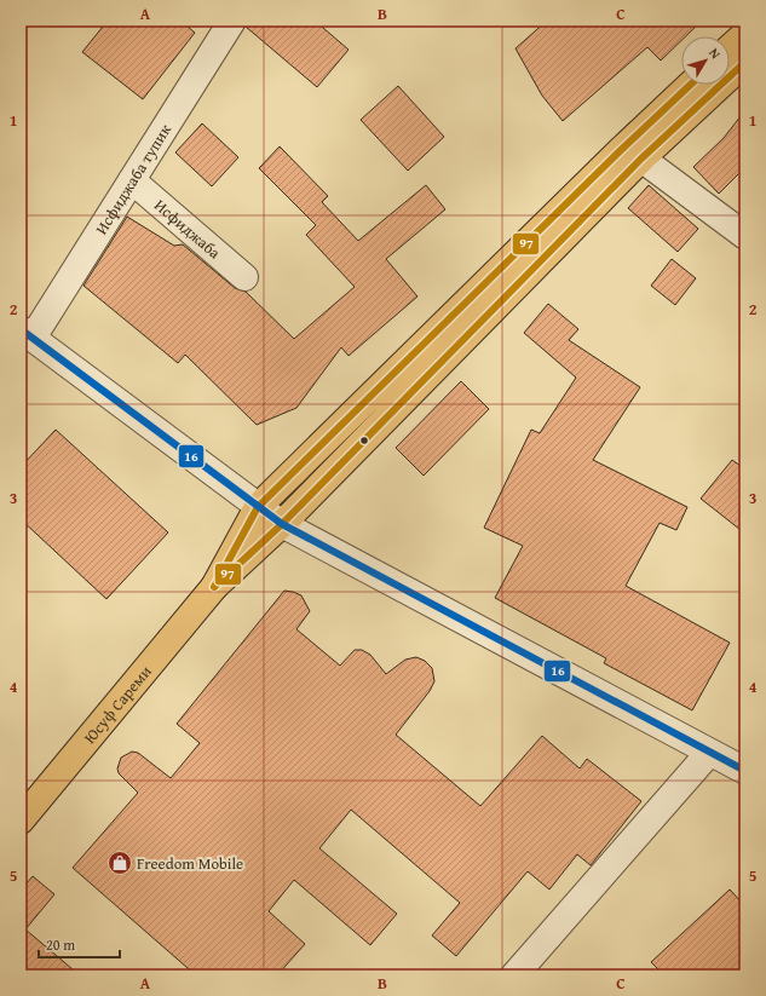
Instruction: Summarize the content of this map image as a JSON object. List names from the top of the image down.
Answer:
{
  "streets": {
    "main road": ["Юсуф Сареми"],
    "street": ["Исфиджаба тупик", "Исфиджаба"]
  },
  "crossings": [
    ["Исфиджаба тупик", "Исфиджаба"]
  ],
  "places": {
    "shop": ["Freedom Mobile"]
  },
  "lines": ["transit line 97", "transit line 16"],
  "scale_bar": "20 m",
  "north": "top right",
  "grid": {
    "columns": ["A", "B", "C"],
    "rows": [
      "1",
      "2",
      "3",
      "4",
      "5"
    ]
  }
}
